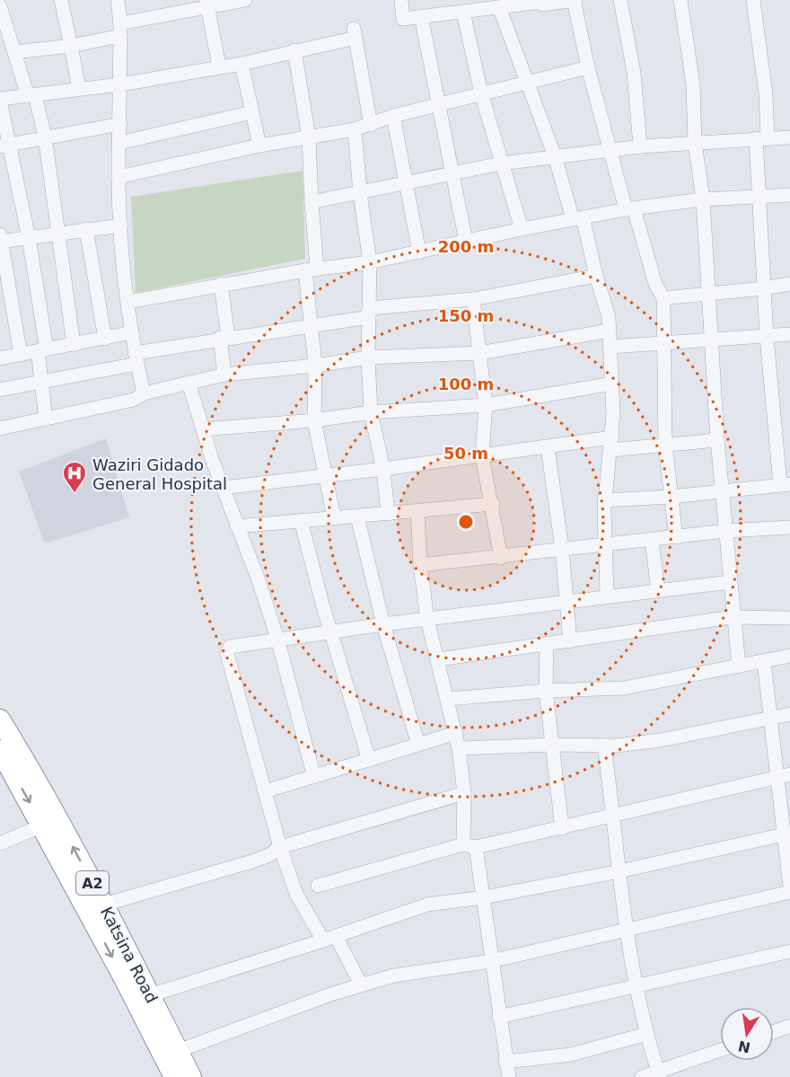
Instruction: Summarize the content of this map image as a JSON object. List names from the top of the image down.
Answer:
{
  "streets": {
    "highway": ["A2", "Katsina Road"]
  },
  "crossings": [
    ["A2", "Katsina Road"]
  ],
  "places": {
    "hospital": ["Waziri Gidado General Hospital"]
  },
  "north": "bottom",
  "rings": [
    "200 m",
    "150 m",
    "100 m",
    "50 m"
  ]
}
